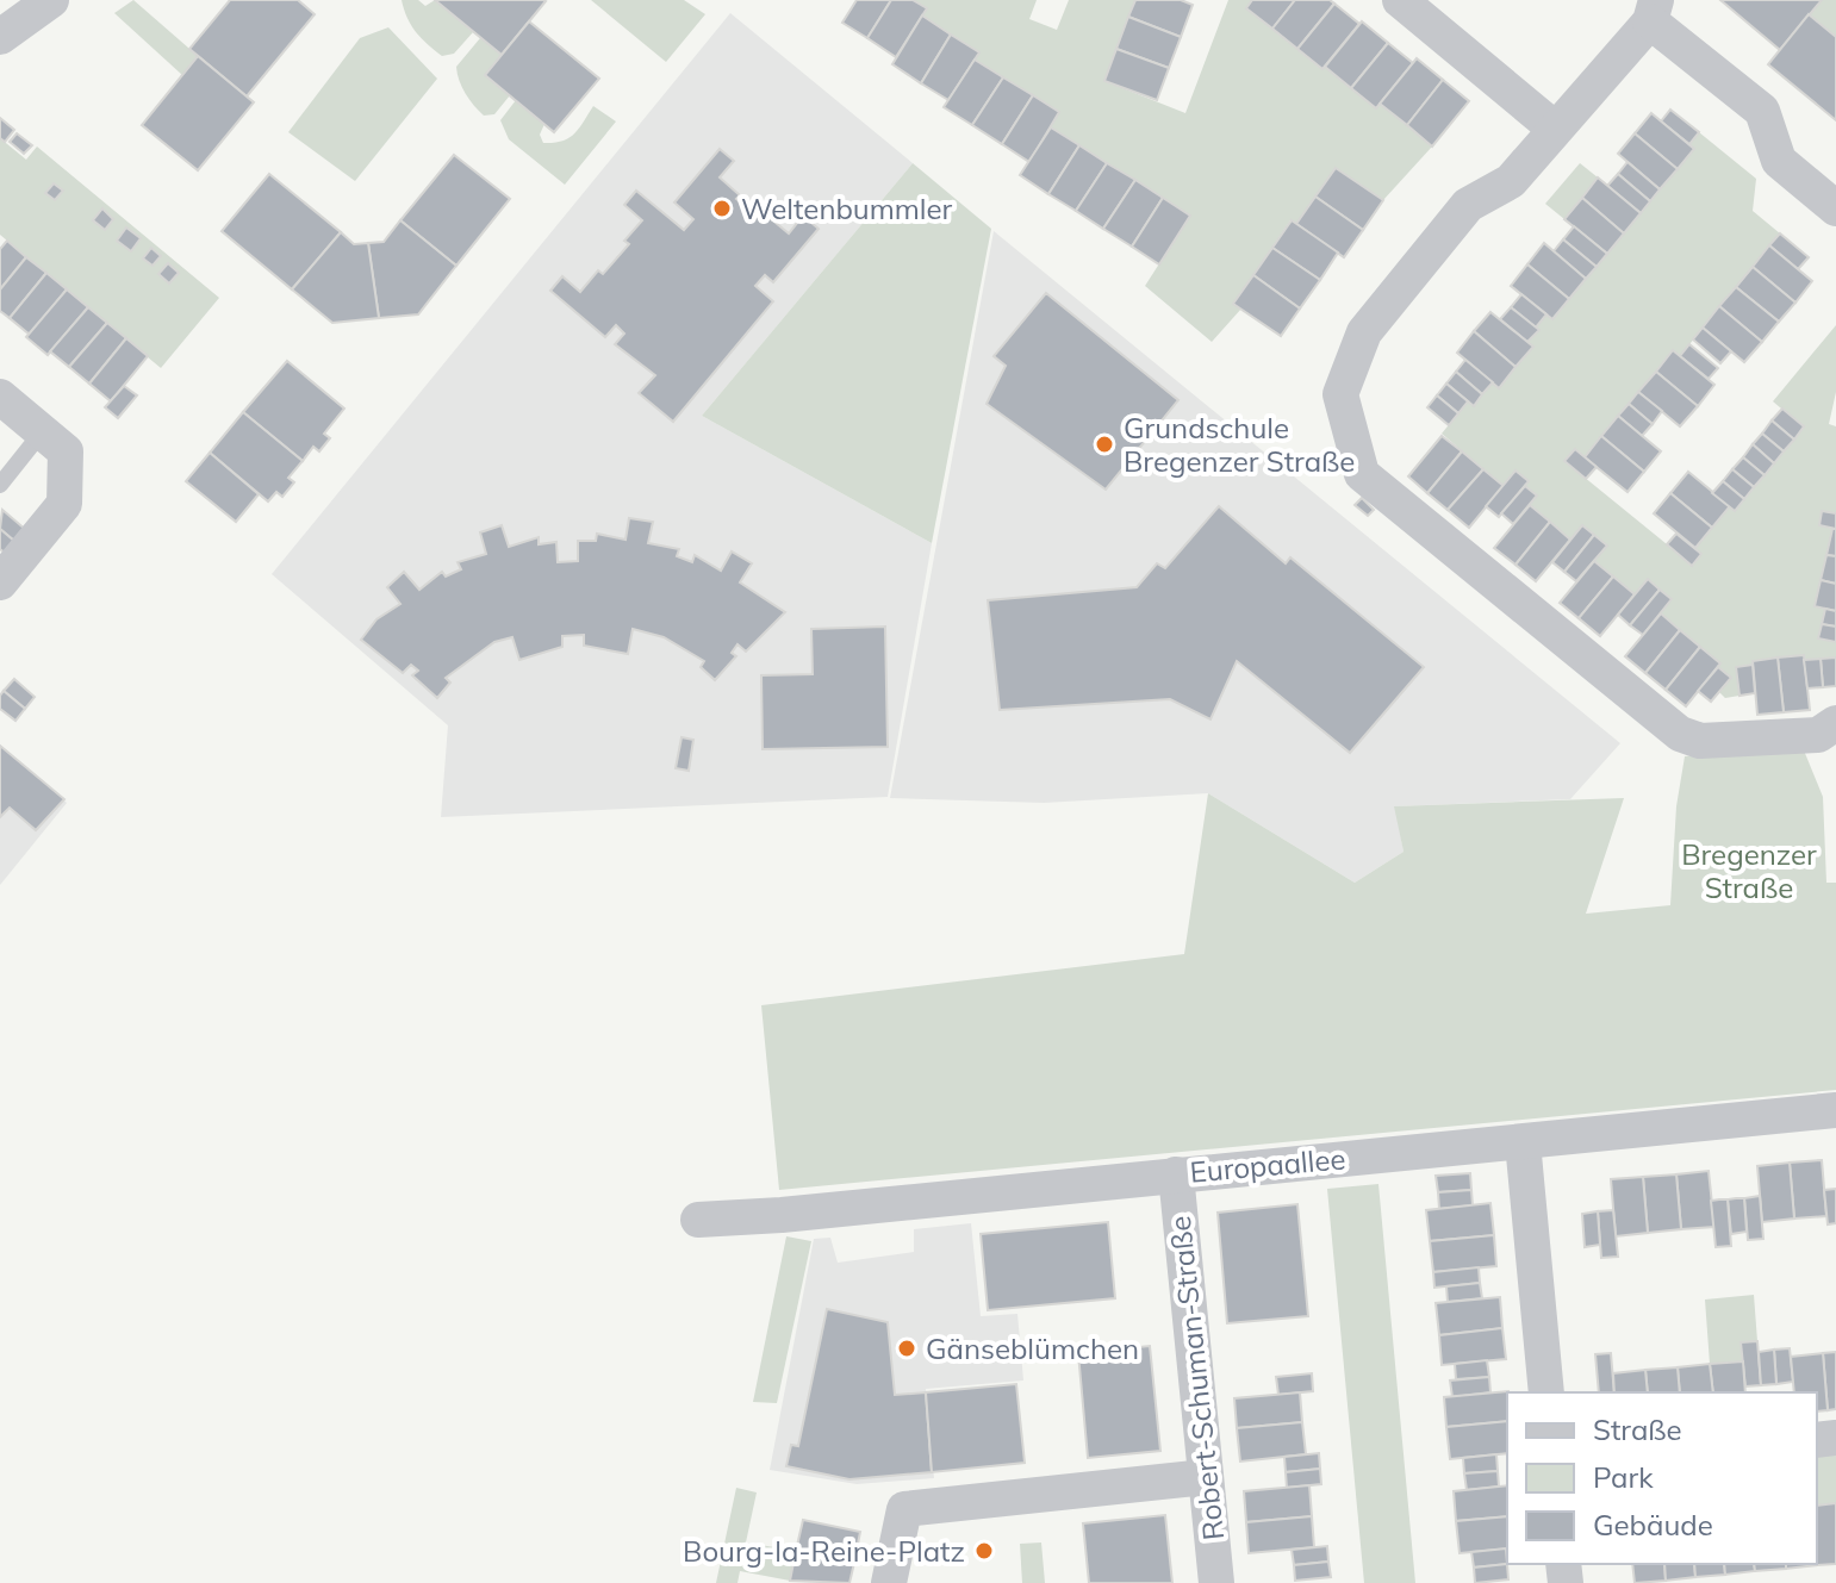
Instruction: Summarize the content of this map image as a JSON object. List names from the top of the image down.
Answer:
{
  "streets": {
    "street": ["Europaallee", "Robert-Schuman-Straße"]
  },
  "crossings": [
    ["Europaallee", "Robert-Schuman-Straße"]
  ],
  "parks": ["Bregenzer Straße"],
  "places": [
    "Weltenbummler",
    "Grundschule Bregenzer Straße",
    "Gänseblümchen",
    "Bourg-la-Reine-Platz"
  ],
  "legend": ["Straße", "Park", "Gebäude"]
}
